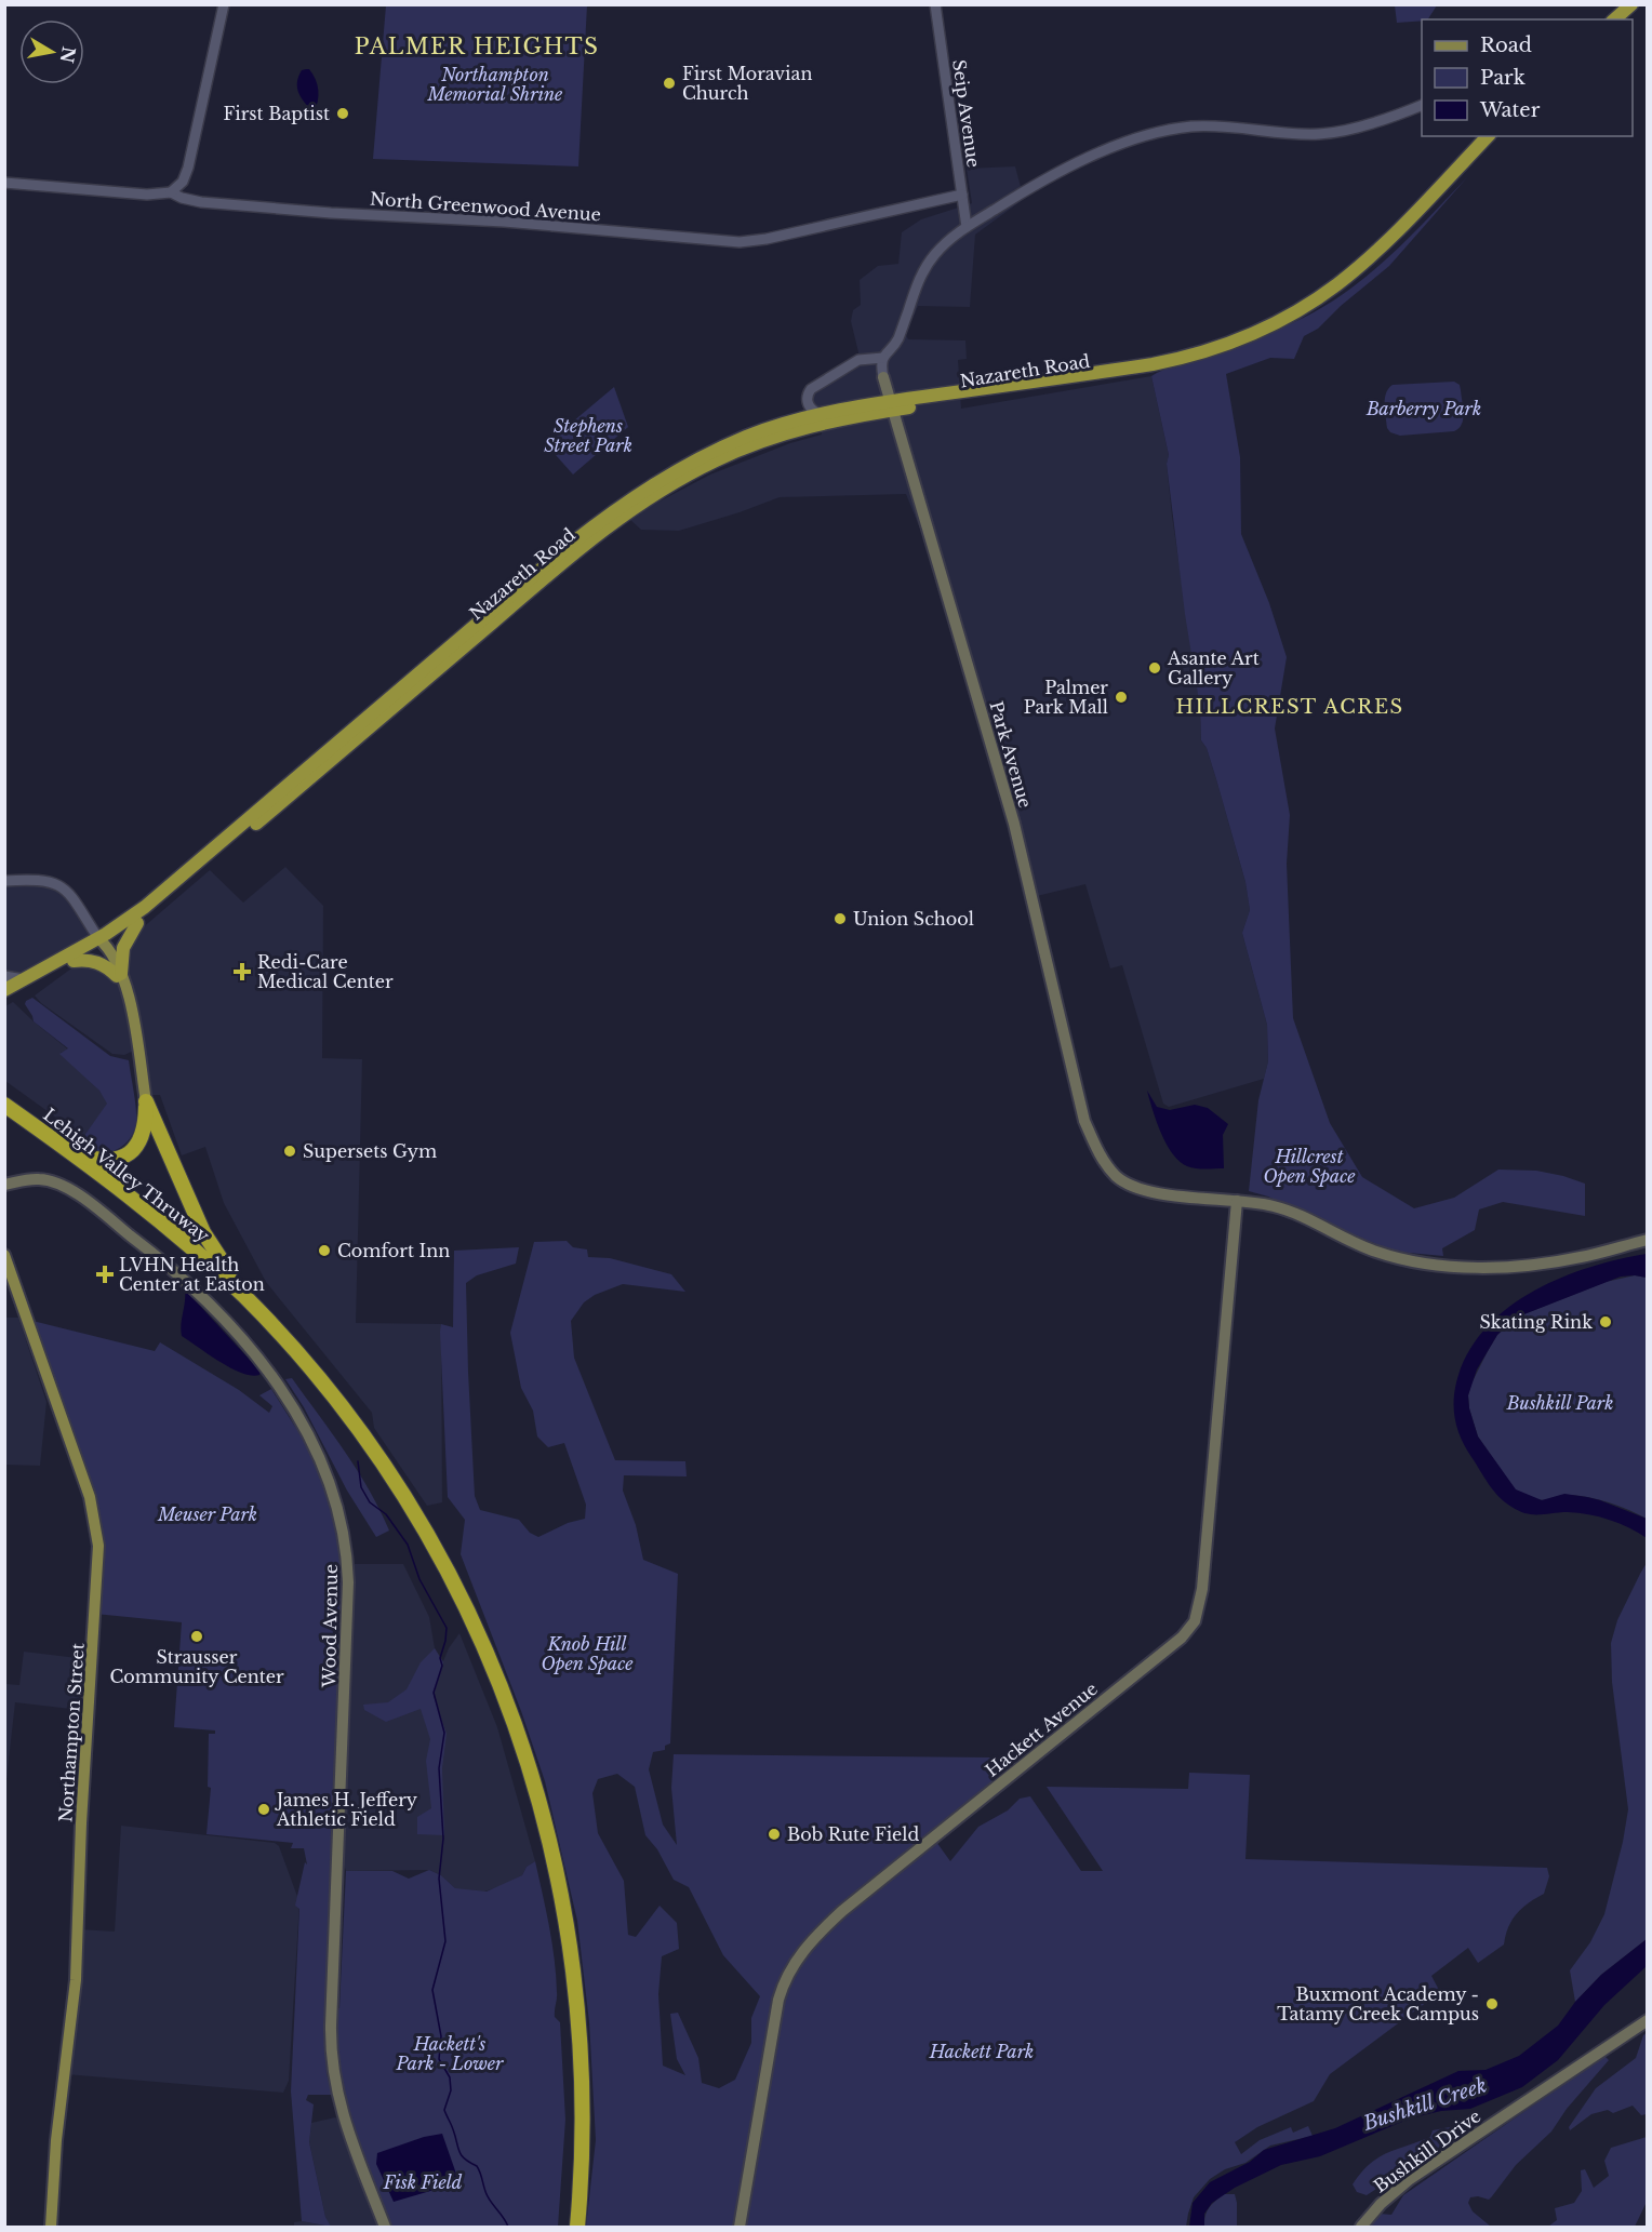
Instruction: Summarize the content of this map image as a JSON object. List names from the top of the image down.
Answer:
{
  "streets": {
    "highway": ["Nazareth Road", "Lehigh Valley Thruway"],
    "main road": [
      "Park Avenue",
      "Wood Avenue",
      "Hackett Avenue",
      "Northampton Street",
      "Bushkill Drive"
    ],
    "street": ["Seip Avenue", "North Greenwood Avenue"]
  },
  "crossings": [
    ["Seip Avenue", "North Greenwood Avenue"],
    ["Nazareth Road", "Park Avenue"],
    ["Park Avenue", "Hackett Avenue"]
  ],
  "districts": ["PALMER HEIGHTS", "HILLCREST ACRES"],
  "water": ["Bushkill Creek"],
  "parks": [
    "Northampton Memorial Shrine",
    "Barberry Park",
    "Stephens Street Park",
    "Hillcrest Open Space",
    "Bushkill Park",
    "Meuser Park",
    "Knob Hill Open Space",
    "Hackett's Park - Lower",
    "Hackett Park",
    "Fisk Field"
  ],
  "places": {
    "other": [
      "First Moravian Church",
      "First Baptist",
      "Asante Art Gallery",
      "Palmer Park Mall",
      "Union School",
      "Supersets Gym",
      "Comfort Inn",
      "Skating Rink",
      "Strausser Community Center",
      "James H. Jeffery Athletic Field",
      "Bob Rute Field",
      "Buxmont Academy - Tatamy Creek Campus"
    ],
    "health": ["Redi-Care Medical Center", "LVHN Health Center at Easton"]
  },
  "legend": ["Road", "Park", "Water"],
  "north": "right"
}
